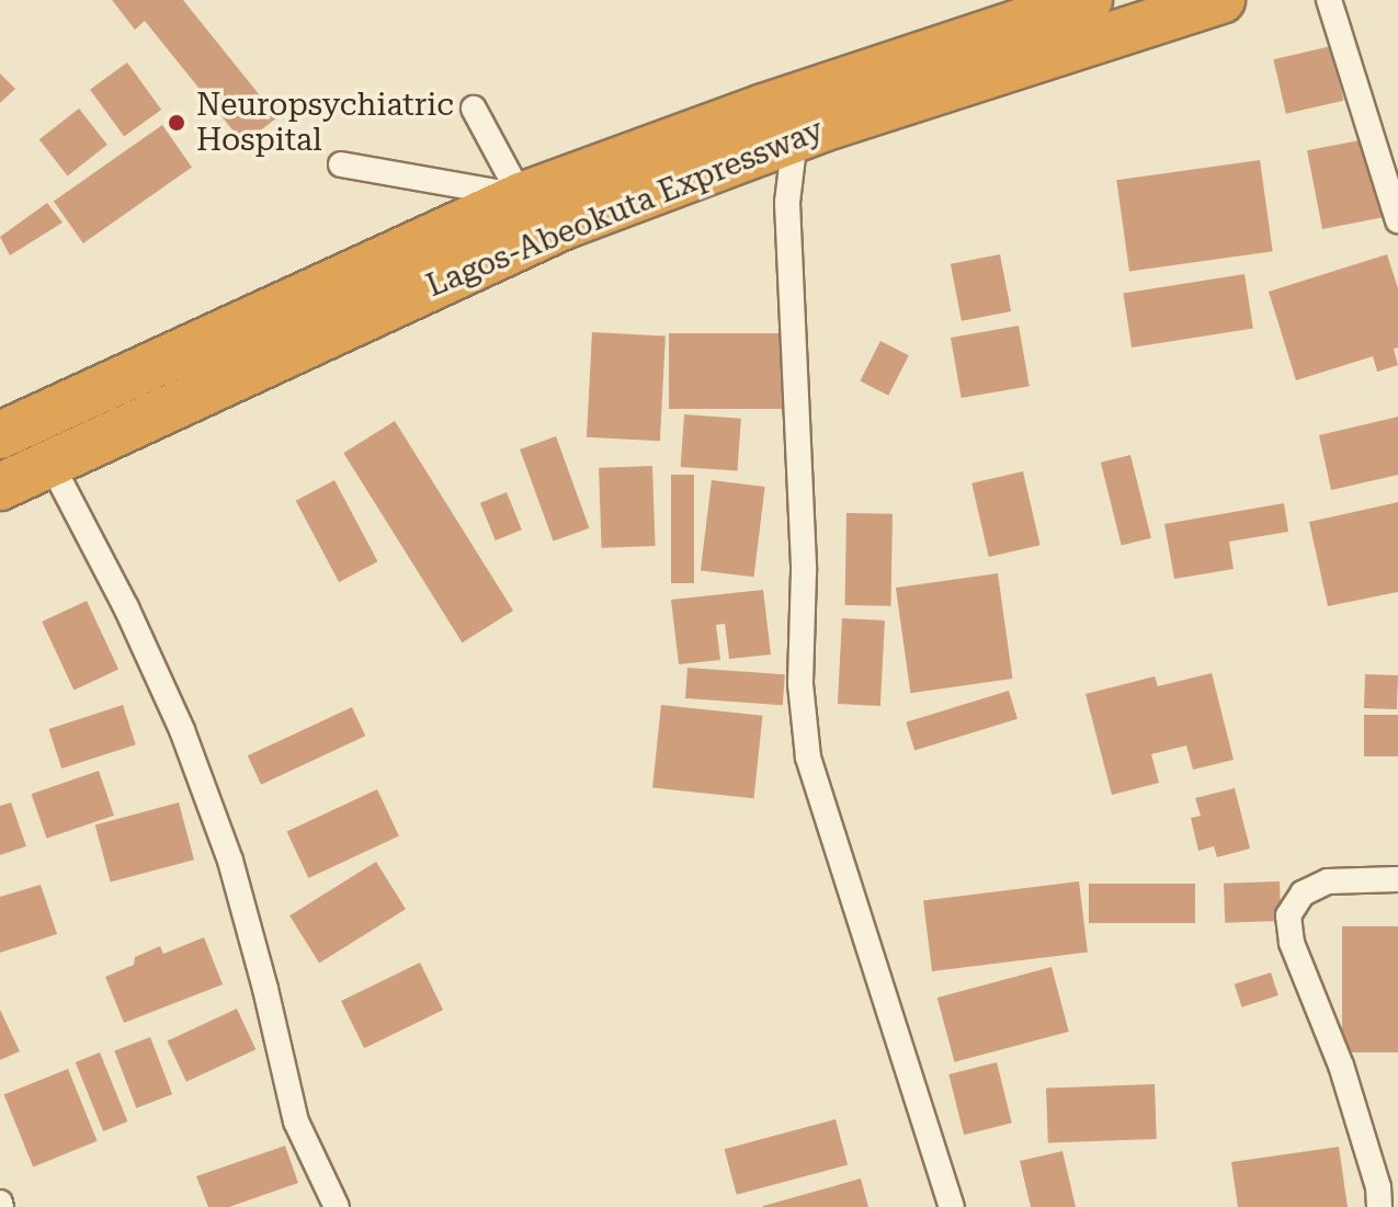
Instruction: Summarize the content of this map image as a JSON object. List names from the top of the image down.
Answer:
{
  "streets": {
    "highway": ["Lagos-Abeokuta Expressway"]
  },
  "places": ["Neuropsychiatric Hospital"]
}
